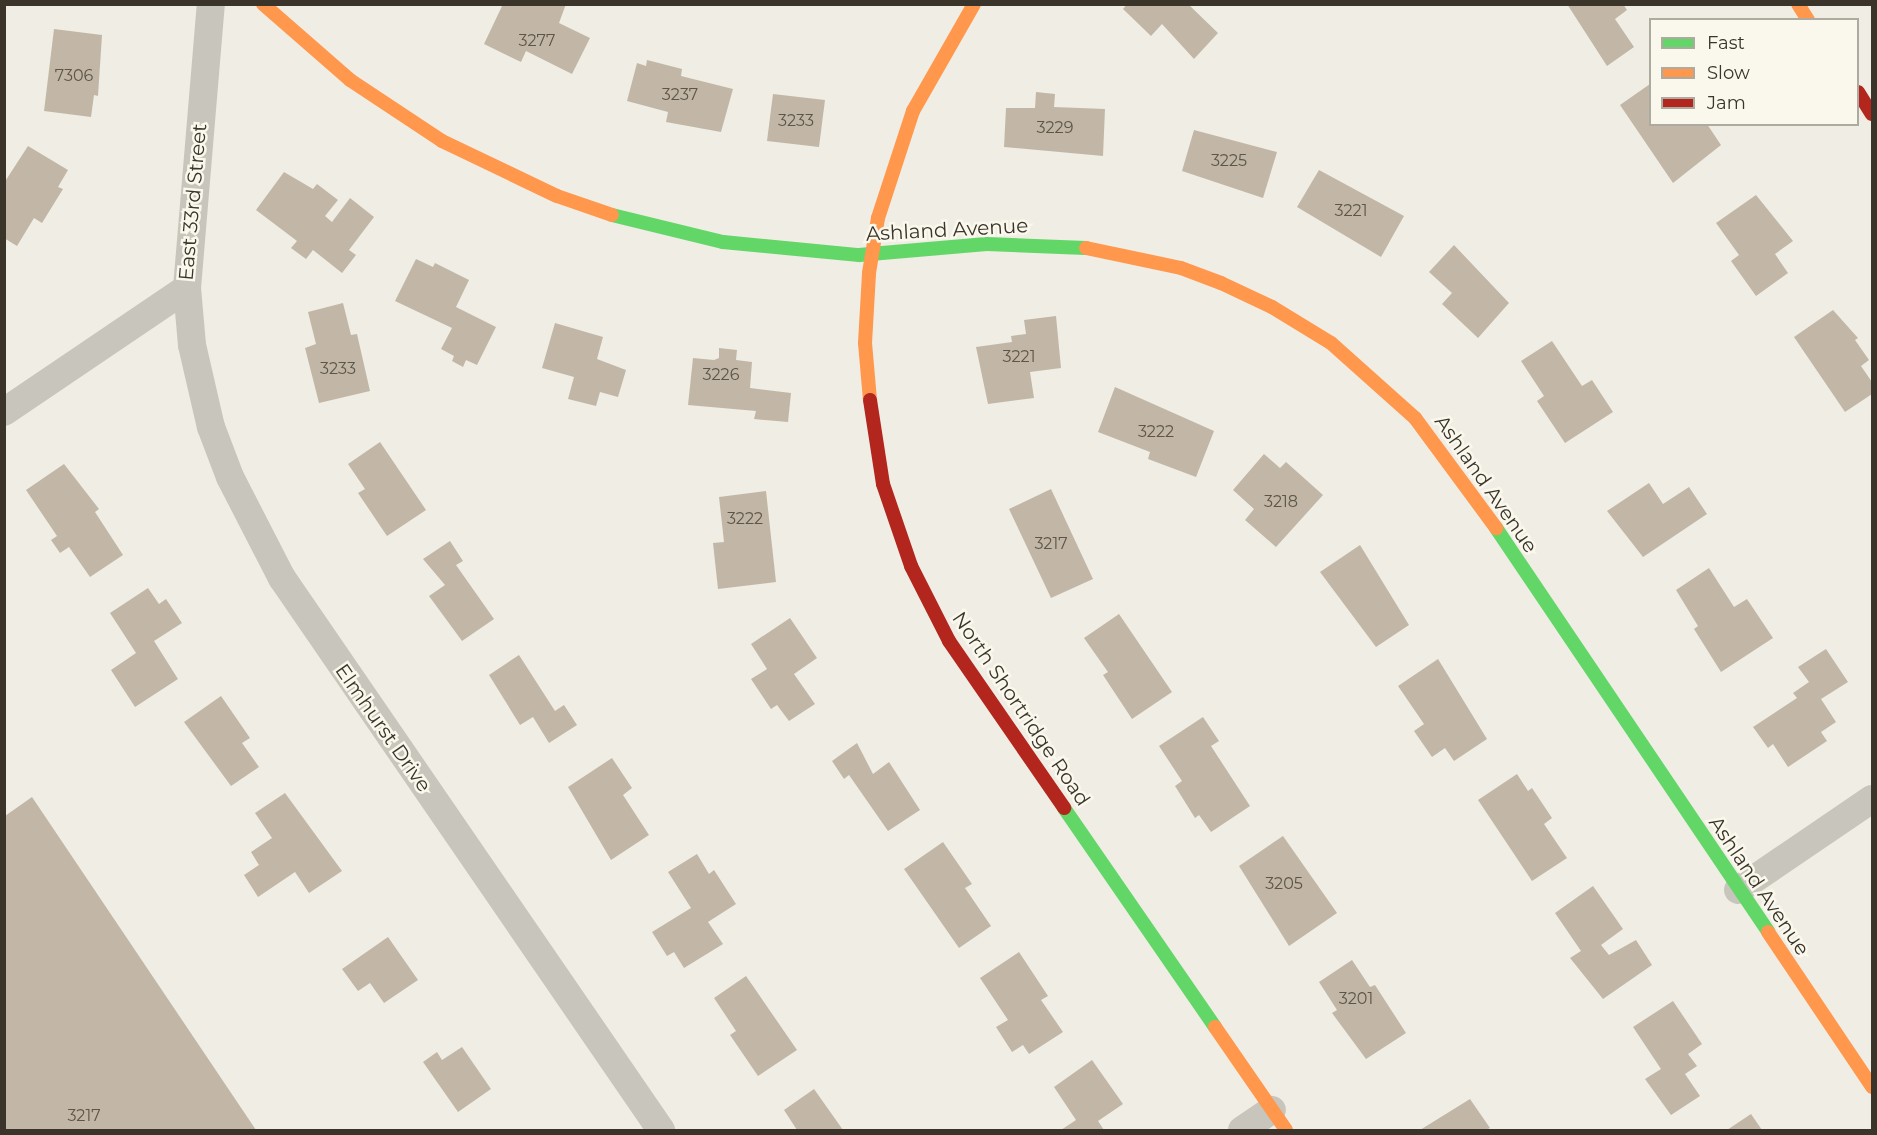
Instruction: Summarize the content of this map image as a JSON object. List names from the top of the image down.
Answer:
{
  "streets": {
    "street": [
      "East 33rd Street",
      "Ashland Avenue",
      "North Shortridge Road",
      "Elmhurst Drive"
    ]
  },
  "crossings": [
    ["East 33rd Street", "Elmhurst Drive"],
    ["Ashland Avenue", "North Shortridge Road"]
  ],
  "house_numbers": [
    "3277",
    "7306",
    "3237",
    "3233",
    "3229",
    "3225",
    "3221",
    "3221",
    "3233",
    "3226",
    "3222",
    "3218",
    "3222",
    "3217",
    "3205",
    "3201",
    "3217"
  ],
  "legend": ["Fast", "Slow", "Jam"]
}
